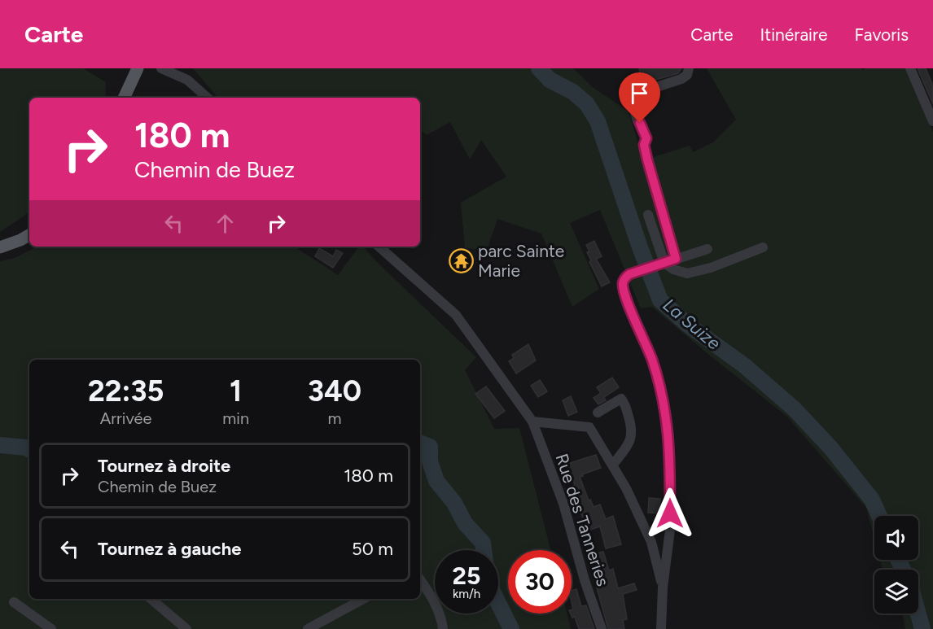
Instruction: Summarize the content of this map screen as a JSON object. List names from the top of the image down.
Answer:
{
  "streets": {
    "street": ["Rue des Tanneries"]
  },
  "water": ["La Suize"],
  "places": {
    "temple": ["parc Sainte Marie"]
  },
  "page": {
    "header": "Carte",
    "nav": ["Carte", "Itinéraire", "Favoris"],
    "turn": ["180 m", "Chemin de Buez"],
    "eta": [
      "22:35",
      "Arrivée",
      "1",
      "min",
      "340",
      "m"
    ],
    "list": [
      {
        "name": "Tournez à droite",
        "note": "Chemin de Buez",
        "value": "180 m"
      },
      {
        "name": "Tournez à gauche",
        "value": "50 m"
      }
    ],
    "speed": "25 km/h",
    "limit": "30"
  }
}
